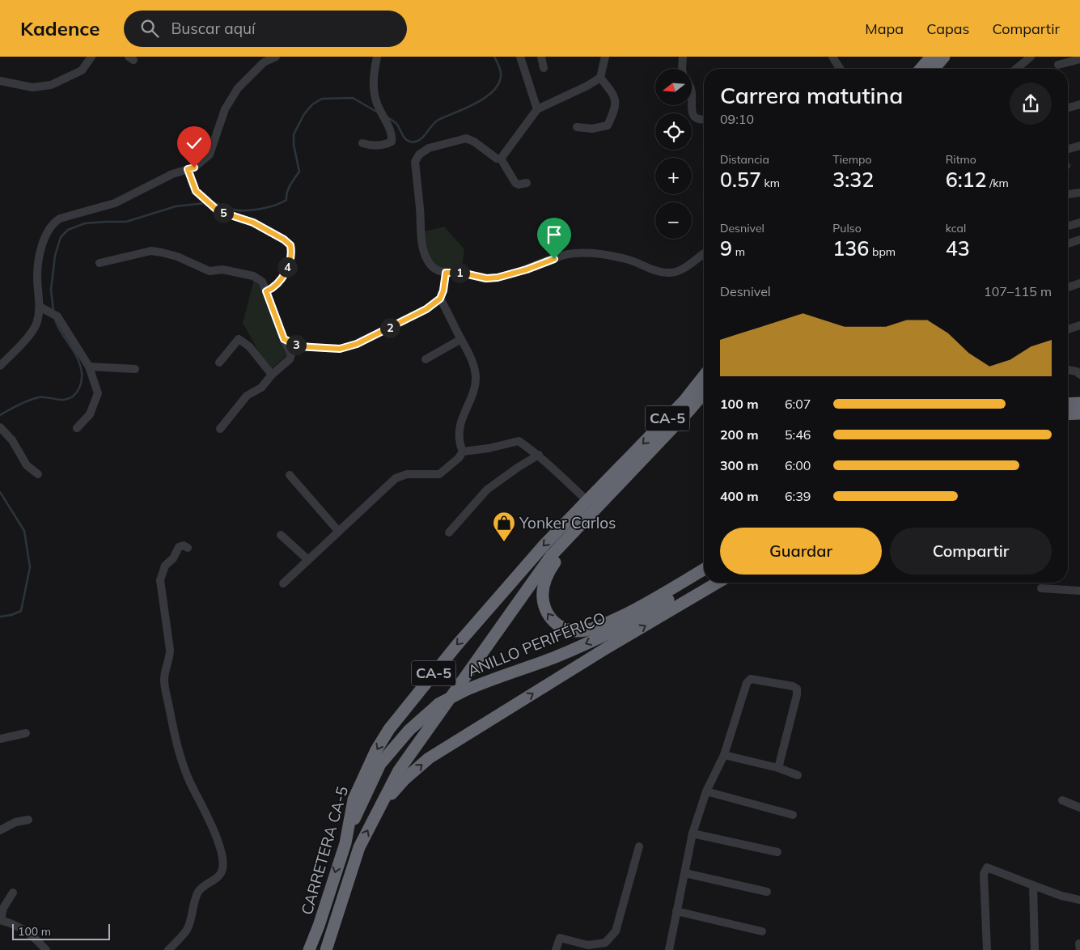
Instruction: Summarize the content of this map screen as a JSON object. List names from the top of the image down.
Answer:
{
  "streets": {
    "highway": ["CA-5", "ANILLO PERIFÉRICO", "CARRETERA CA-5"]
  },
  "crossings": [
    ["CA-5", "CARRETERA CA-5"],
    ["ANILLO PERIFÉRICO", "CARRETERA CA-5"]
  ],
  "places": {
    "shop": ["Yonker Carlos"]
  },
  "scale_bar": "100 m",
  "north": "left",
  "page": {
    "header": "Kadence",
    "search": "Buscar aquí",
    "nav": ["Mapa", "Capas", "Compartir"],
    "map_buttons": ["+", "−"],
    "heading": ["Carrera matutina", "09:10"],
    "stats": [
      ["Distancia", "0.57 km"],
      ["Tiempo", "3:32"],
      ["Ritmo", "6:12 /km"],
      ["Desnivel", "9 m"],
      ["Pulso", "136 bpm"],
      ["kcal", "43"]
    ],
    "pins": [
      "5",
      "4",
      "1",
      "2",
      "3"
    ],
    "chart": ["Desnivel", "107–115 m"],
    "list": [
      {
        "name": "100 m",
        "note": "6:07"
      },
      {
        "name": "200 m",
        "note": "5:46"
      },
      {
        "name": "300 m",
        "note": "6:00"
      },
      {
        "name": "400 m",
        "note": "6:39"
      }
    ],
    "buttons": ["Guardar", "Compartir"],
    "scale": "100 m"
  }
}
